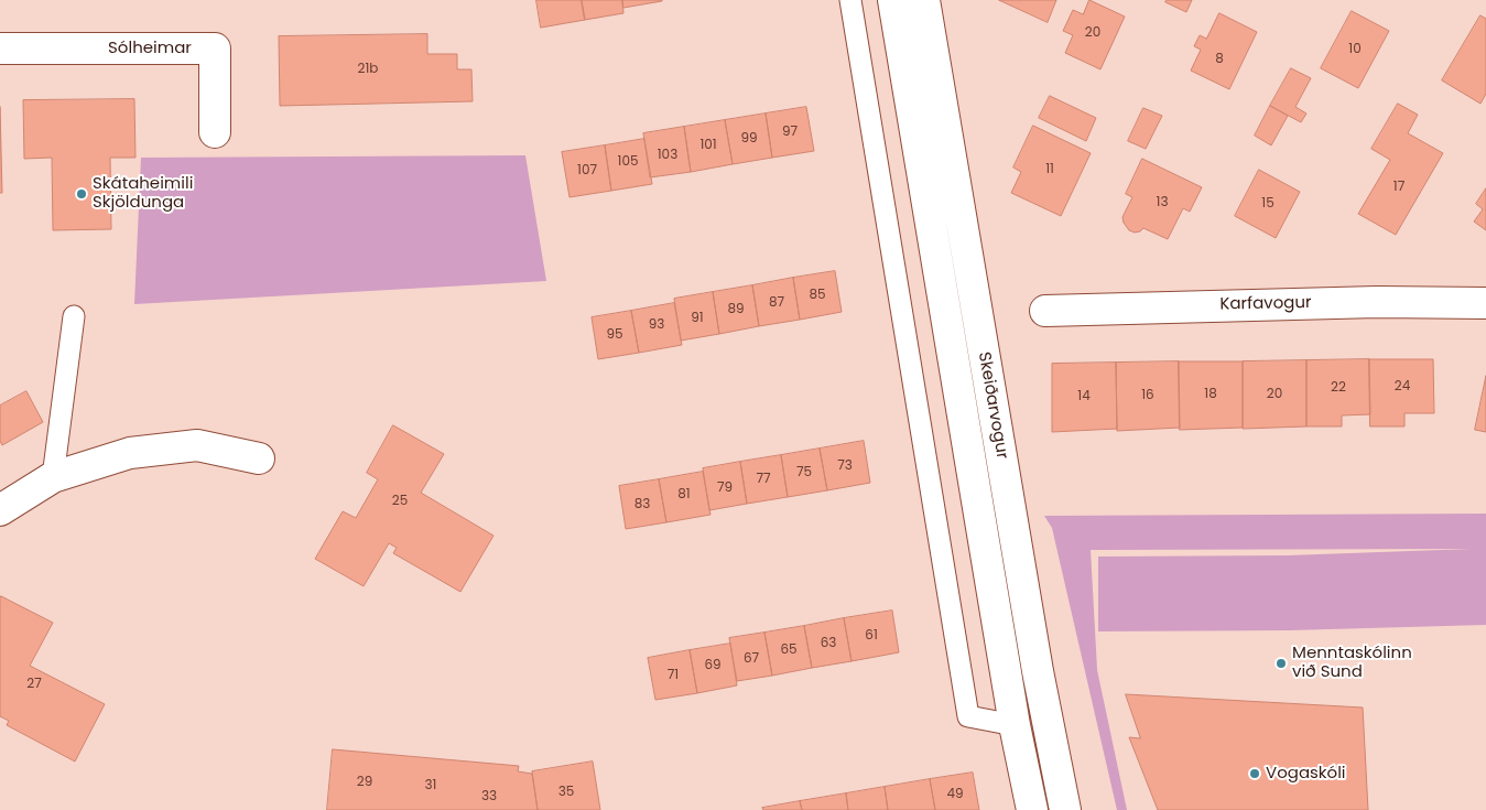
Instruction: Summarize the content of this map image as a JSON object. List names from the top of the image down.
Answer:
{
  "streets": {
    "street": ["Sólheimar", "Karfavogur", "Skeiðarvogur"]
  },
  "places": ["Skátaheimili Skjöldunga", "Menntaskólinn við Sund", "Vogaskóli"],
  "house_numbers": [
    "20",
    "10",
    "8",
    "21b",
    "97",
    "99",
    "101",
    "103",
    "105",
    "11",
    "107",
    "17",
    "13",
    "15",
    "85",
    "87",
    "89",
    "91",
    "93",
    "95",
    "24",
    "22",
    "18",
    "20",
    "16",
    "14",
    "73",
    "75",
    "77",
    "79",
    "81",
    "25",
    "83",
    "61",
    "63",
    "65",
    "67",
    "69",
    "71",
    "27",
    "29",
    "31",
    "35",
    "49",
    "33"
  ]
}
